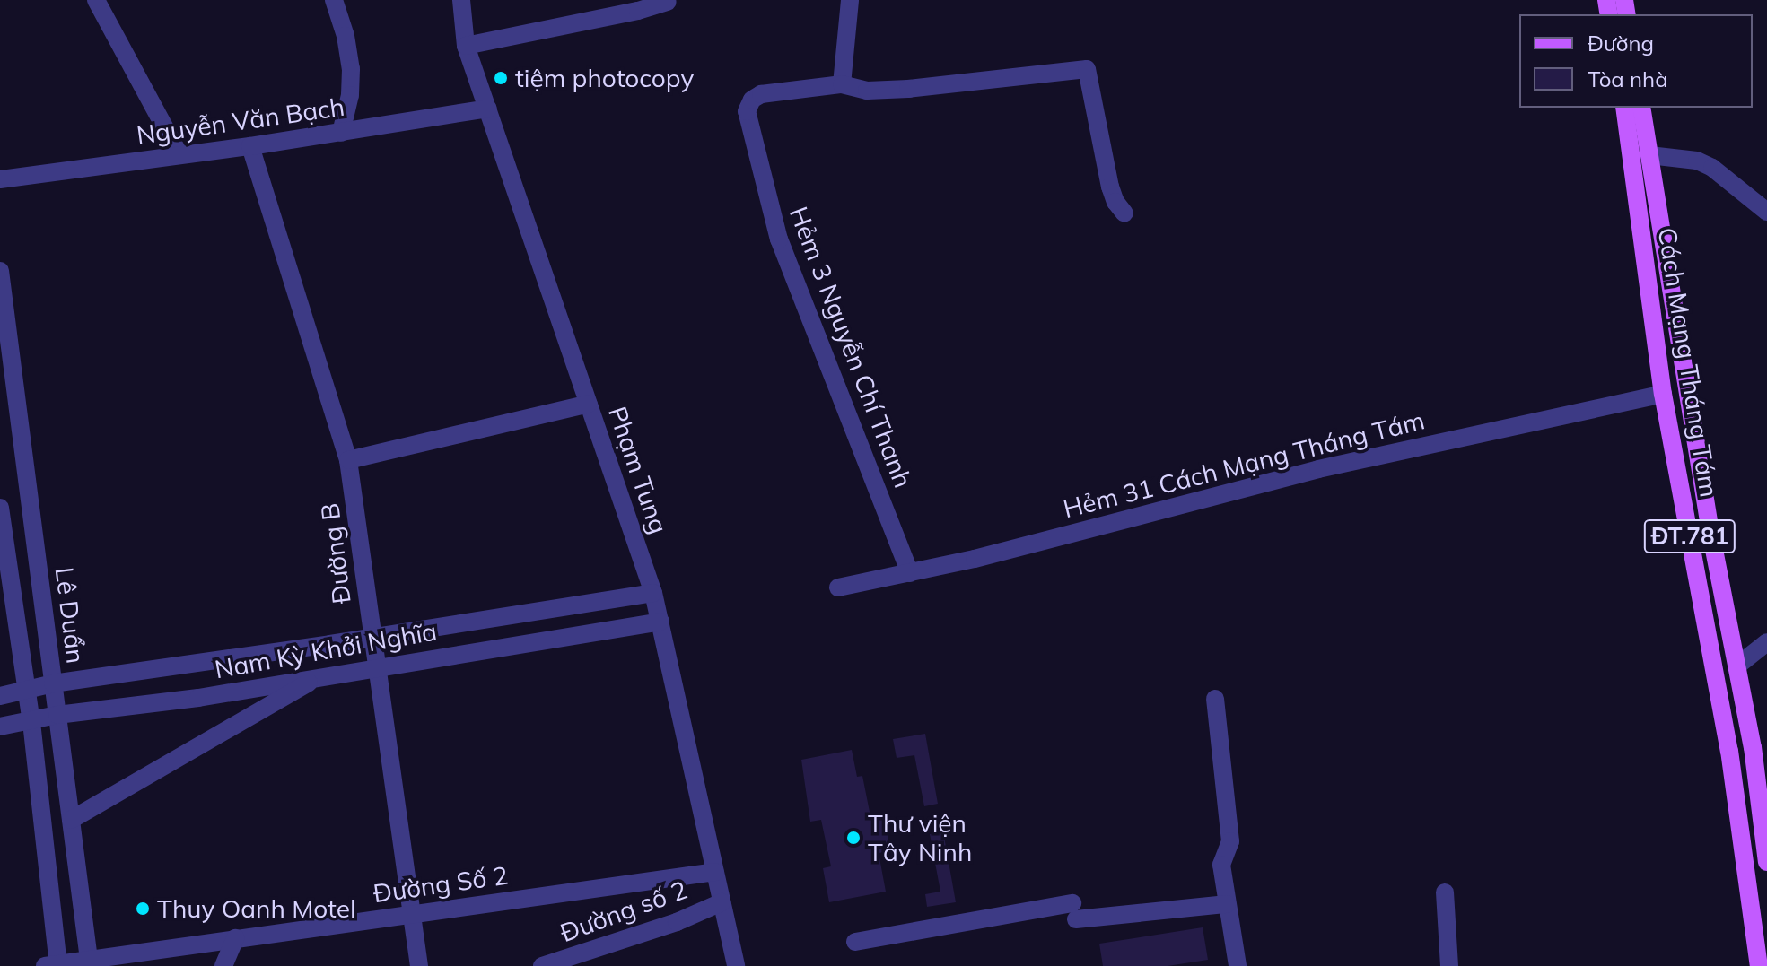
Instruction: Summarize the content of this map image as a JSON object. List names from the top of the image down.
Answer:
{
  "streets": {
    "main road": ["Cách Mạng Tháng Tám", "ĐT.781"],
    "street": [
      "Nguyễn Văn Bạch",
      "Hẻm 3 Nguyễn Chí Thanh",
      "Hẻm 31 Cách Mạng Tháng Tám",
      "Phạm Tung",
      "Đường B",
      "Lê Duẩn",
      "Nam Kỳ Khởi Nghĩa",
      "Đường Số 2",
      "Đường số 2"
    ]
  },
  "crossings": [
    ["Nguyễn Văn Bạch", "Phạm Tung"],
    ["Nguyễn Văn Bạch", "Đường B"],
    ["Hẻm 3 Nguyễn Chí Thanh", "Hẻm 31 Cách Mạng Tháng Tám"],
    ["Cách Mạng Tháng Tám", "Hẻm 31 Cách Mạng Tháng Tám"],
    ["Phạm Tung", "Nam Kỳ Khởi Nghĩa"],
    ["Phạm Tung", "Đường Số 2"],
    ["Phạm Tung", "Đường số 2"],
    ["Đường B", "Nam Kỳ Khởi Nghĩa"],
    ["Đường B", "Đường Số 2"],
    ["Lê Duẩn", "Nam Kỳ Khởi Nghĩa"],
    ["Lê Duẩn", "Đường Số 2"]
  ],
  "places": ["tiệm photocopy", "Thư viện Tây Ninh", "Thuy Oanh Motel"],
  "legend": ["Đường", "Tòa nhà"]
}
